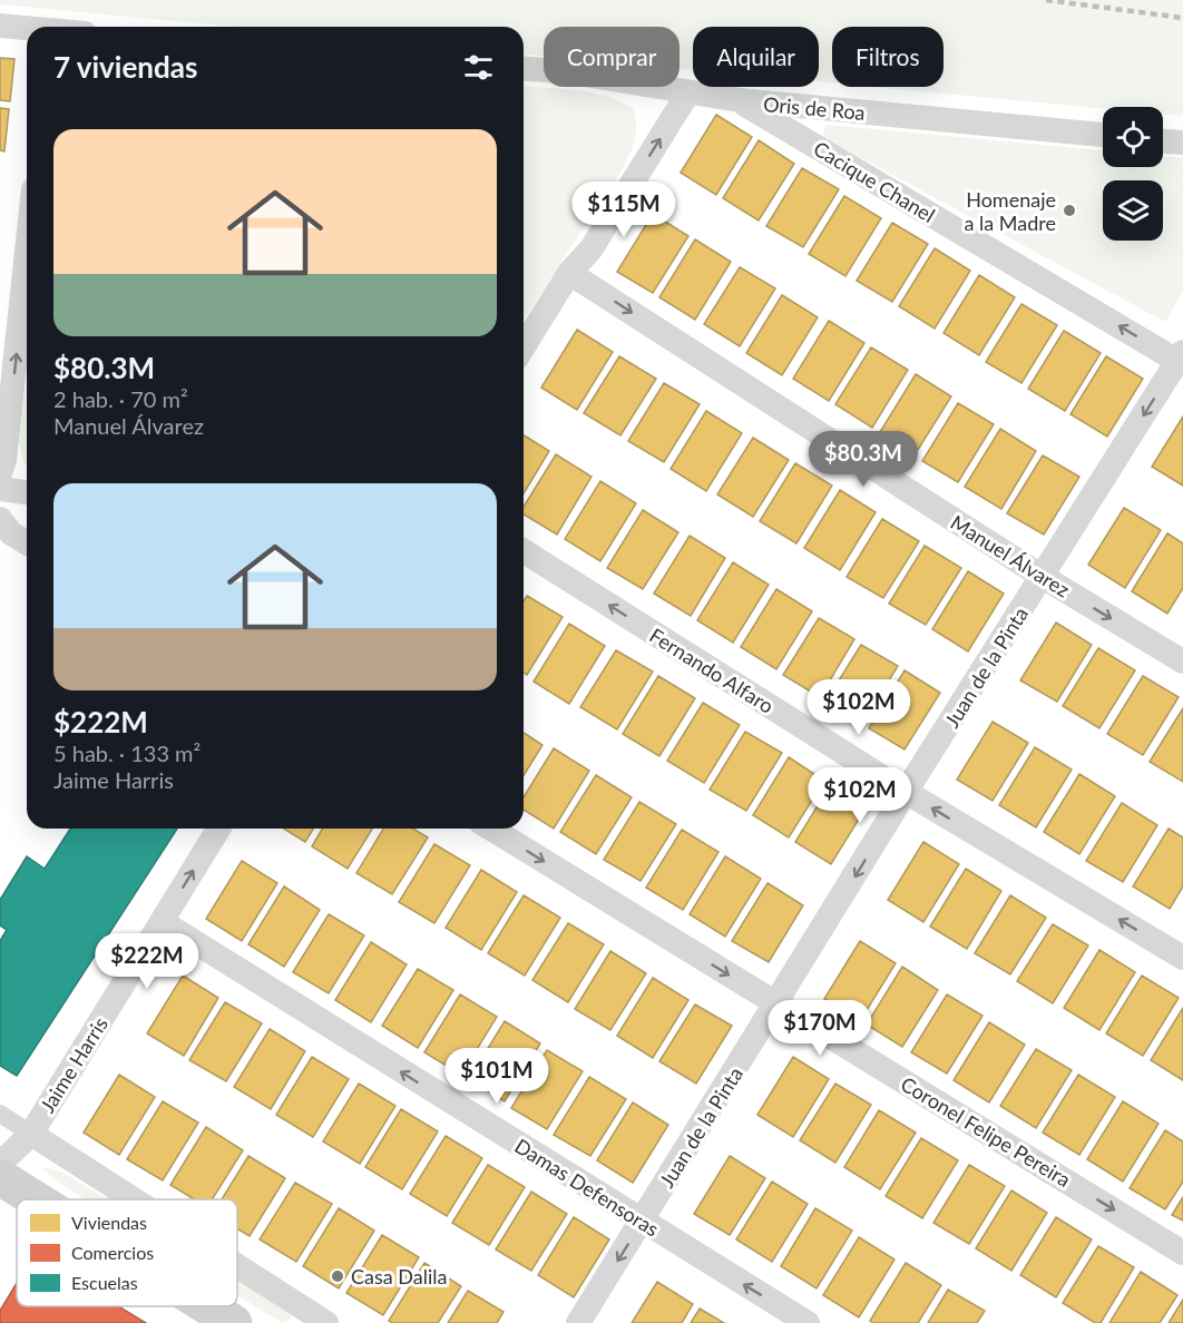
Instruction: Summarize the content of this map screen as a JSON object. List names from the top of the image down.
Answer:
{
  "streets": {
    "street": [
      "Oris de Roa",
      "Cacique Chanel",
      "Manuel Álvarez",
      "Juan de la Pinta",
      "Fernando Alfaro",
      "Jaime Harris",
      "Coronel Felipe Pereira",
      "Damas Defensoras"
    ]
  },
  "crossings": [
    ["Oris de Roa", "Cacique Chanel"],
    ["Cacique Chanel", "Juan de la Pinta"],
    ["Manuel Álvarez", "Juan de la Pinta"],
    ["Juan de la Pinta", "Fernando Alfaro"],
    ["Juan de la Pinta", "Coronel Felipe Pereira"],
    ["Juan de la Pinta", "Damas Defensoras"],
    ["Jaime Harris", "Damas Defensoras"]
  ],
  "one_way": [
    "Cacique Chanel",
    "Manuel Álvarez",
    "Juan de la Pinta",
    "Fernando Alfaro",
    "Coronel Felipe Pereira",
    "Damas Defensoras"
  ],
  "places": ["Homenaje a la Madre", "Casa Dalila"],
  "legend": ["Viviendas", "Comercios", "Escuelas"],
  "page": {
    "chip": ["Comprar", "Alquilar", "Filtros"],
    "heading": "7 viviendas",
    "list": [
      {
        "name": "$80.3M",
        "note": "2 hab. · 70 m² · Manuel Álvarez"
      },
      {
        "name": "$222M",
        "note": "5 hab. · 133 m² · Jaime Harris"
      }
    ],
    "price": [
      "$115M",
      "$80.3M",
      "$102M",
      "$102M",
      "$222M",
      "$170M",
      "$101M"
    ]
  }
}
